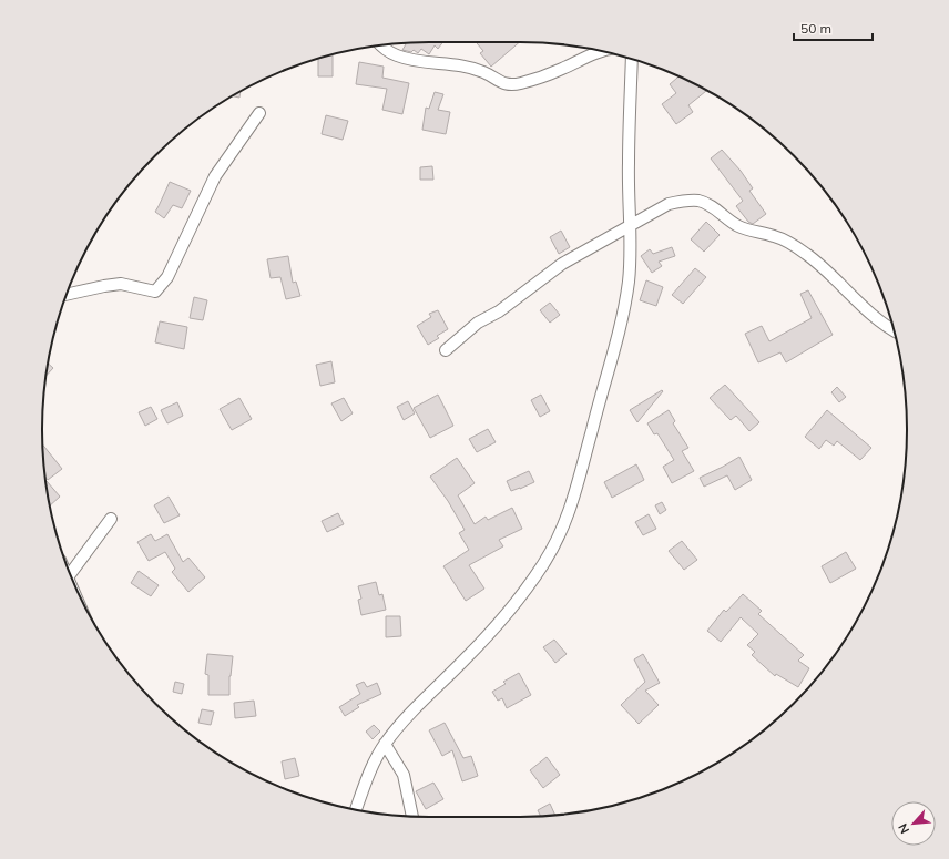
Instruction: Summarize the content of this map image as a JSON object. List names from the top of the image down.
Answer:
{
  "scale_bar": "50 m",
  "north": "bottom left"
}
